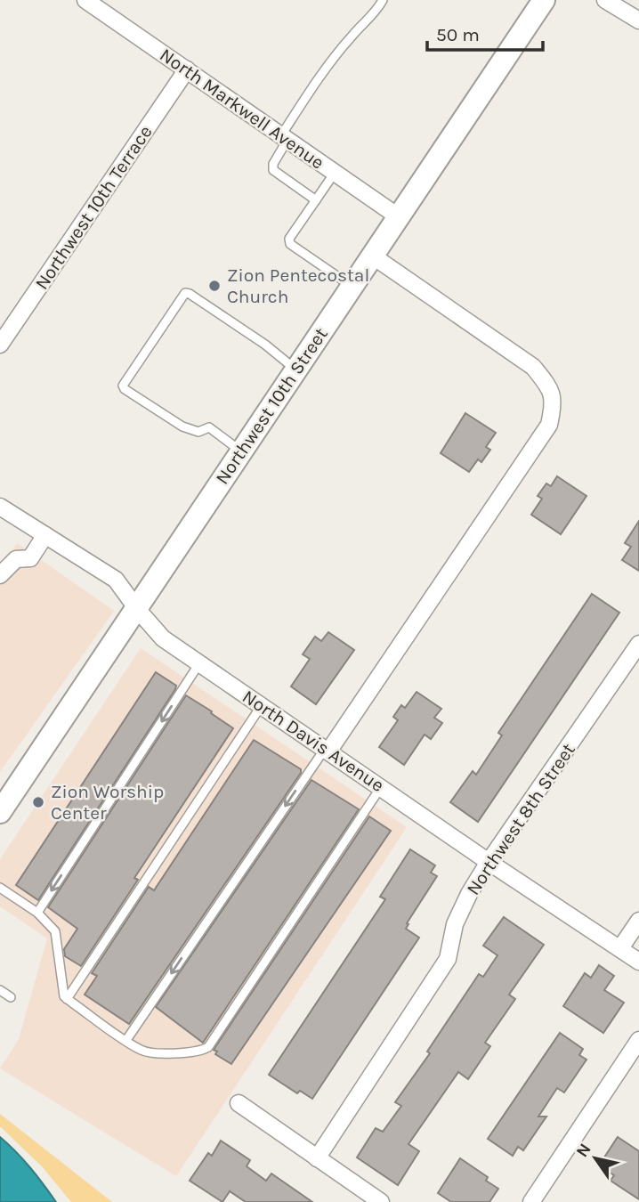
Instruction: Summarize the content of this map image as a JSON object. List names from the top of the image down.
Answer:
{
  "streets": {
    "main road": ["Northwest 10th Street"],
    "street": [
      "North Markwell Avenue",
      "Northwest 10th Terrace",
      "North Davis Avenue",
      "Northwest 8th Street"
    ]
  },
  "crossings": [
    ["North Markwell Avenue", "Northwest 10th Terrace"],
    ["North Markwell Avenue", "Northwest 10th Street"],
    ["Northwest 10th Street", "North Davis Avenue"],
    ["North Davis Avenue", "Northwest 8th Street"]
  ],
  "places": ["Zion Pentecostal Church", "Zion Worship Center"],
  "scale_bar": "50 m",
  "north": "top left"
}
